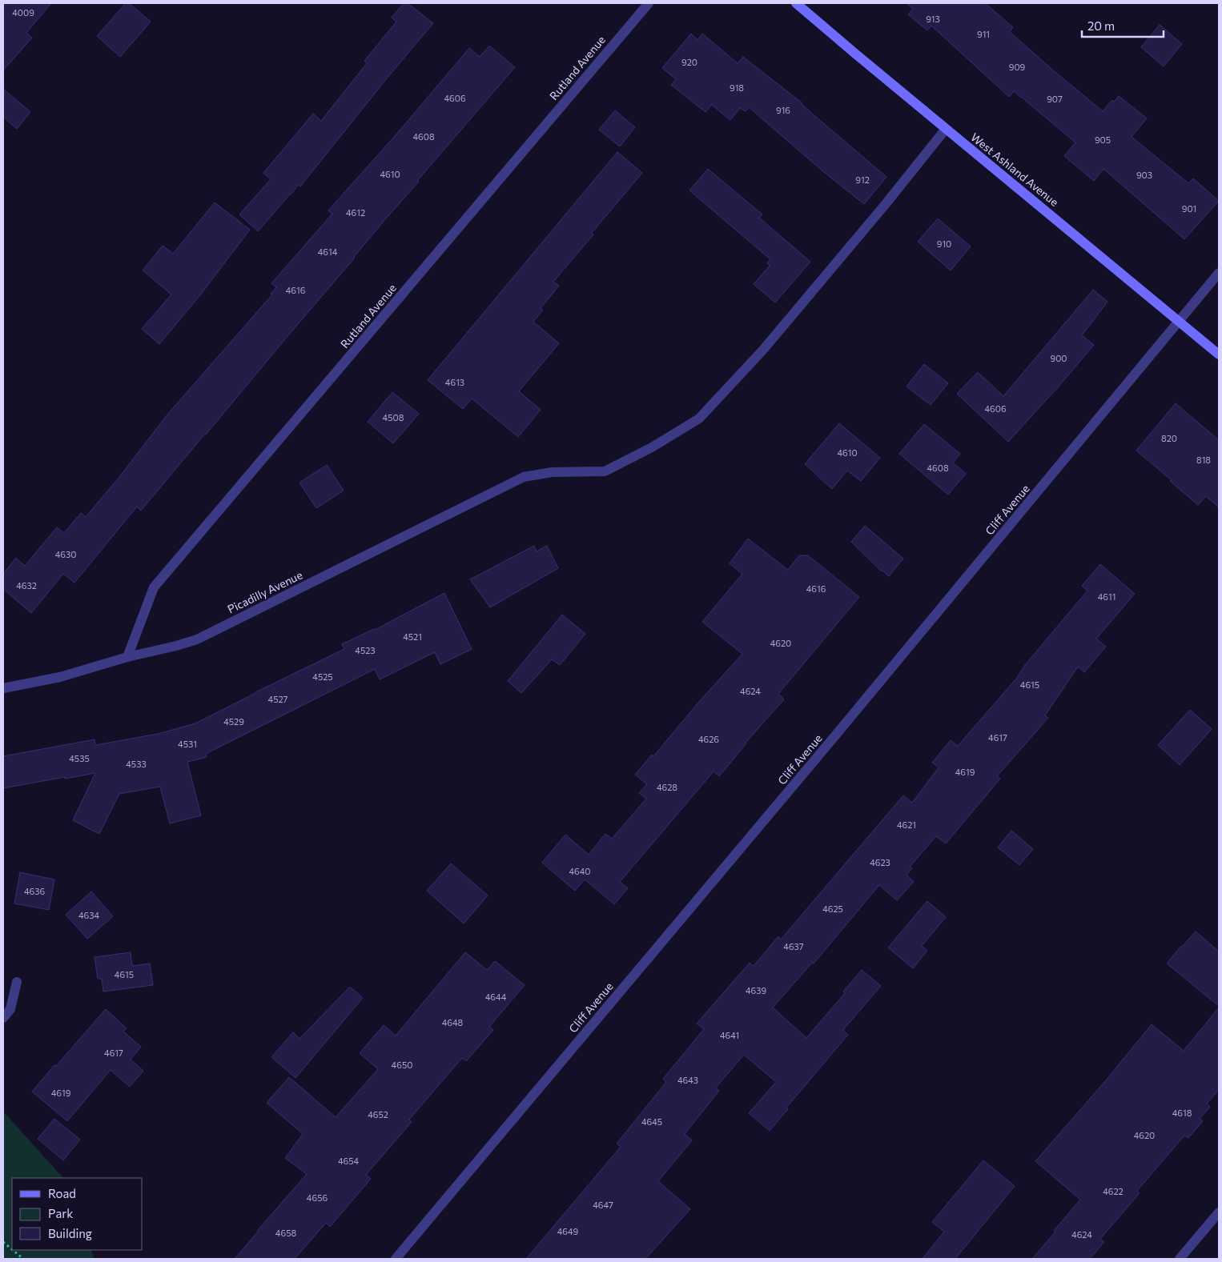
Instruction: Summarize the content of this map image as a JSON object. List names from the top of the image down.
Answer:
{
  "streets": {
    "street": [
      "Rutland Avenue",
      "West Ashland Avenue",
      "Cliff Avenue",
      "Picadilly Avenue"
    ]
  },
  "crossings": [
    ["Rutland Avenue", "Picadilly Avenue"],
    ["West Ashland Avenue", "Cliff Avenue"],
    ["West Ashland Avenue", "Picadilly Avenue"]
  ],
  "house_numbers": [
    "4009",
    "913",
    "911",
    "920",
    "909",
    "918",
    "4606",
    "907",
    "916",
    "4608",
    "905",
    "4610",
    "903",
    "912",
    "901",
    "4612",
    "910",
    "4614",
    "4616",
    "900",
    "4613",
    "4606",
    "4508",
    "820",
    "4610",
    "818",
    "4608",
    "4630",
    "4632",
    "4616",
    "4611",
    "4521",
    "4620",
    "4523",
    "4525",
    "4615",
    "4624",
    "4527",
    "4529",
    "4617",
    "4626",
    "4531",
    "4535",
    "4533",
    "4619",
    "4628",
    "4621",
    "4623",
    "4640",
    "4636",
    "4625",
    "4634",
    "4637",
    "4615",
    "4639",
    "4644",
    "4648",
    "4641",
    "4617",
    "4650",
    "4643",
    "4619",
    "4618",
    "4652",
    "4645",
    "4620",
    "4654",
    "4622",
    "4656",
    "4647",
    "4649",
    "4658",
    "4624"
  ],
  "legend": ["Road", "Park", "Building"],
  "scale_bar": "20 m"
}
